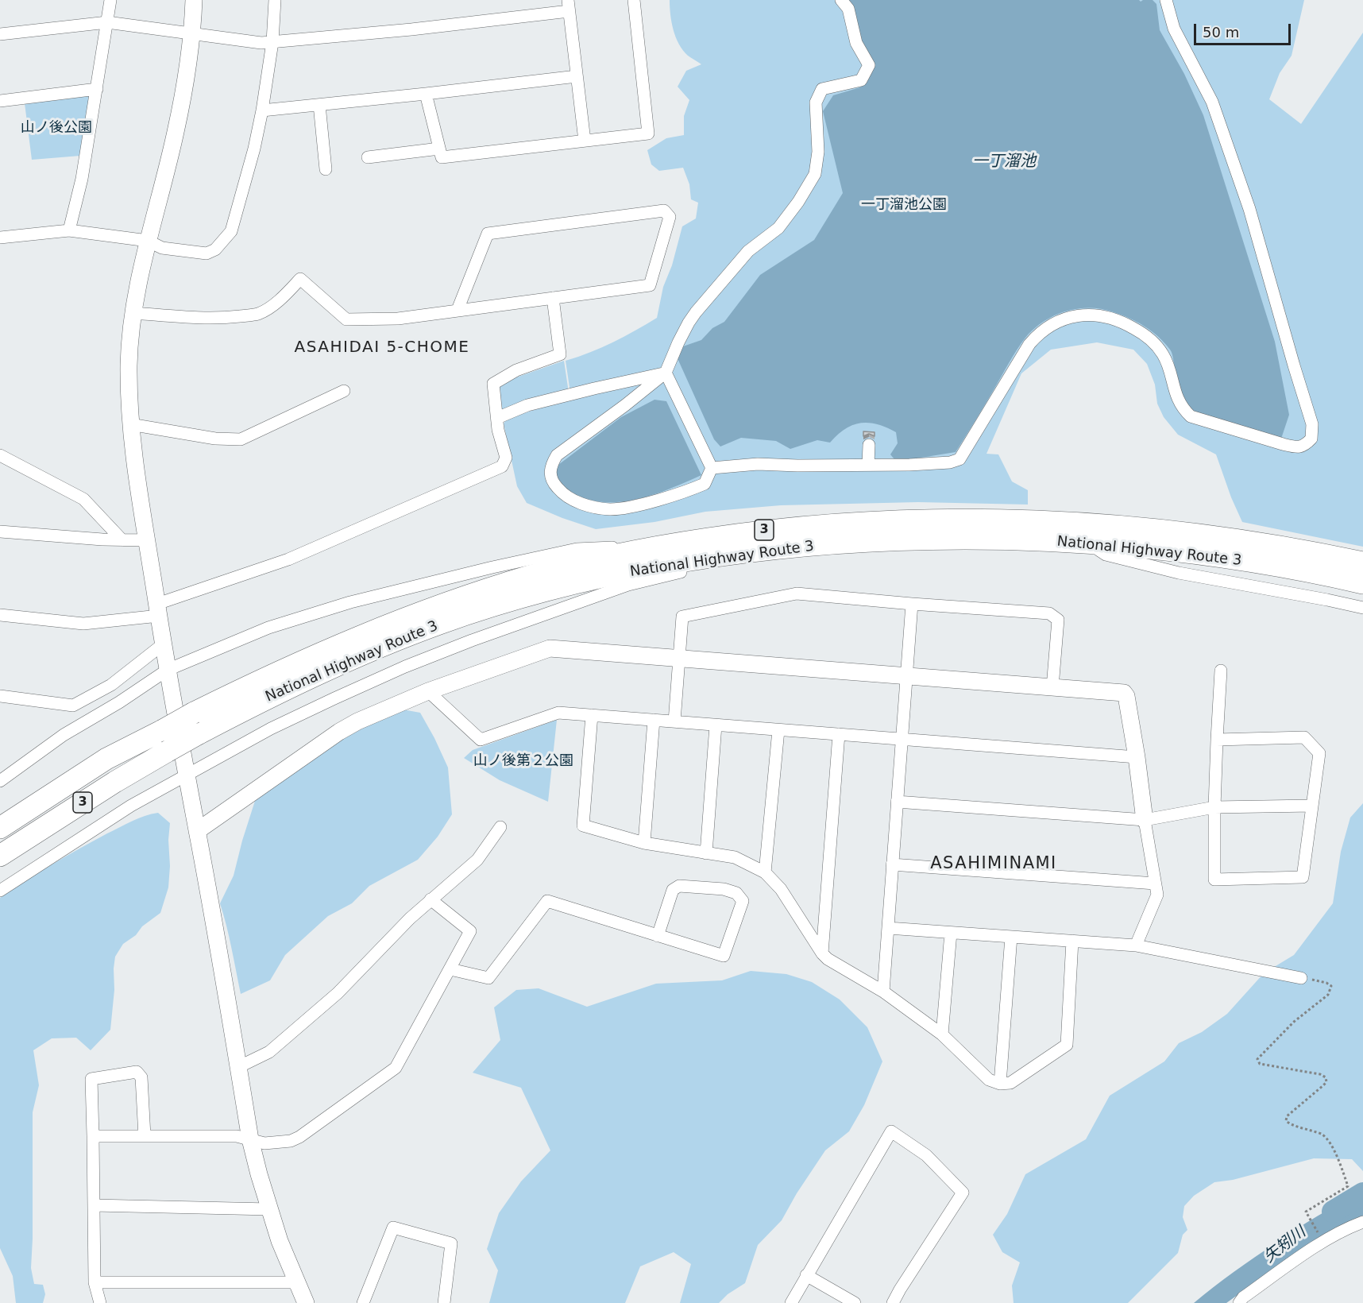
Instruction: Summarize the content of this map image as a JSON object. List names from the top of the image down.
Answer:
{
  "streets": {
    "highway": ["3", "National Highway Route 3"]
  },
  "districts": ["ASAHIDAI 5-CHOME", "ASAHIMINAMI"],
  "water": ["一丁溜池", "矢矧川"],
  "parks": ["山ノ後公園", "一丁溜池公園", "山ノ後第２公園"],
  "scale_bar": "50 m"
}
